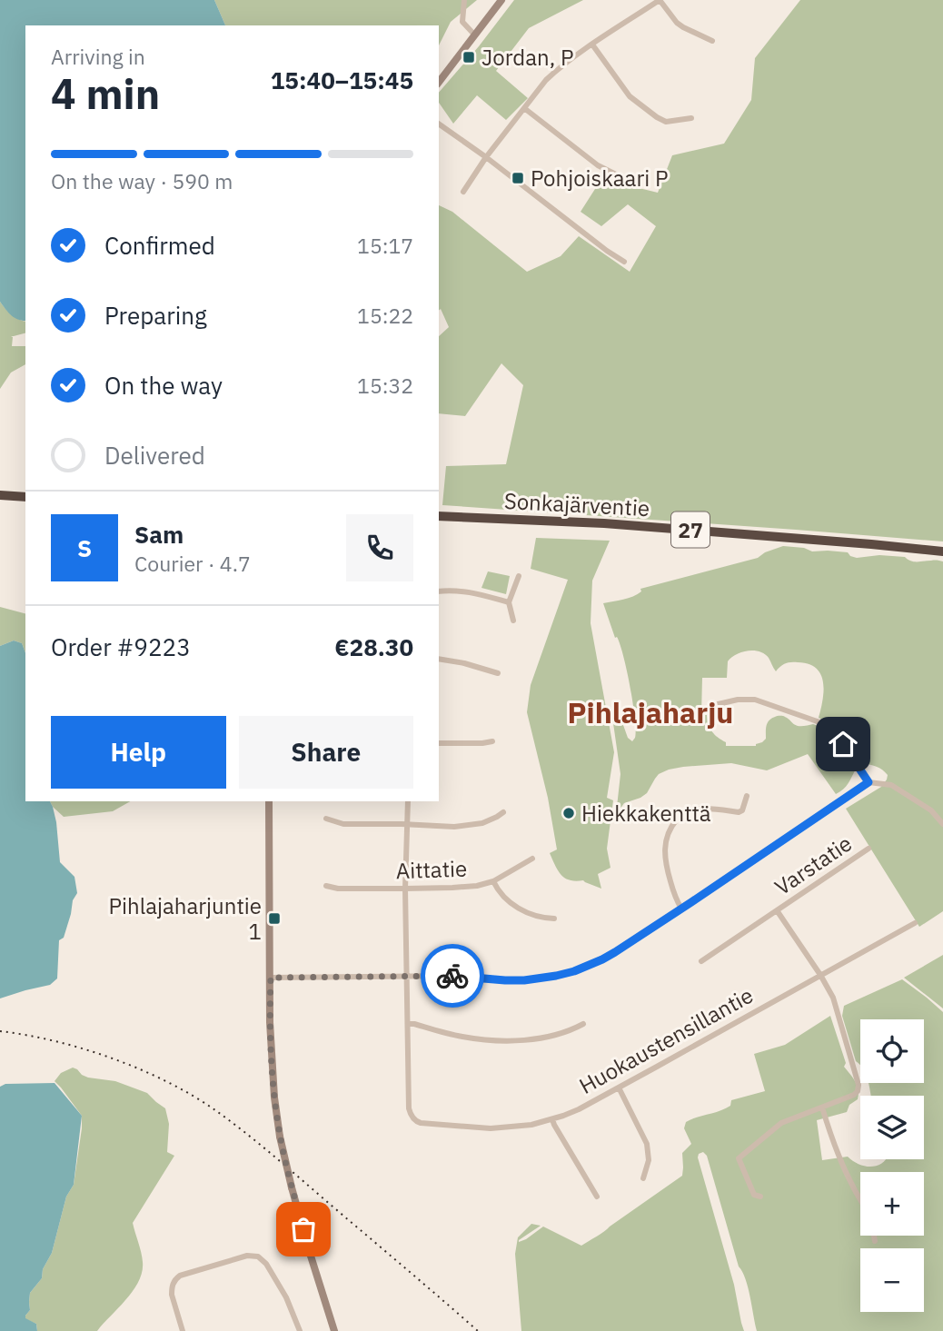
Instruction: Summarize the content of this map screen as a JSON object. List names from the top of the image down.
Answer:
{
  "streets": {
    "highway": ["Sonkajärventie", "27"],
    "street": ["Varstatie", "Aittatie", "Huokaustensillantie"]
  },
  "crossings": [
    ["Varstatie", "Huokaustensillantie"]
  ],
  "districts": ["Pihlajaharju"],
  "places": {
    "transit": ["Jordan, P", "Pohjoiskaari P", "Pihlajaharjuntie 1"],
    "other": ["Hiekkakenttä"]
  },
  "page": {
    "heading": ["4 min", "Arriving in", "15:40–15:45"],
    "panel": [
      "Sam",
      "Courier · 4.7",
      "Order #9223",
      "€28.30"
    ],
    "bar": "On the way · 590 m",
    "list": [
      ["Confirmed", "15:17"],
      ["Preparing", "15:22"],
      ["On the way", "15:32"],
      "Delivered"
    ],
    "round": "S",
    "buttons": ["Help", "Share"],
    "map_buttons": ["+", "−"]
  }
}
